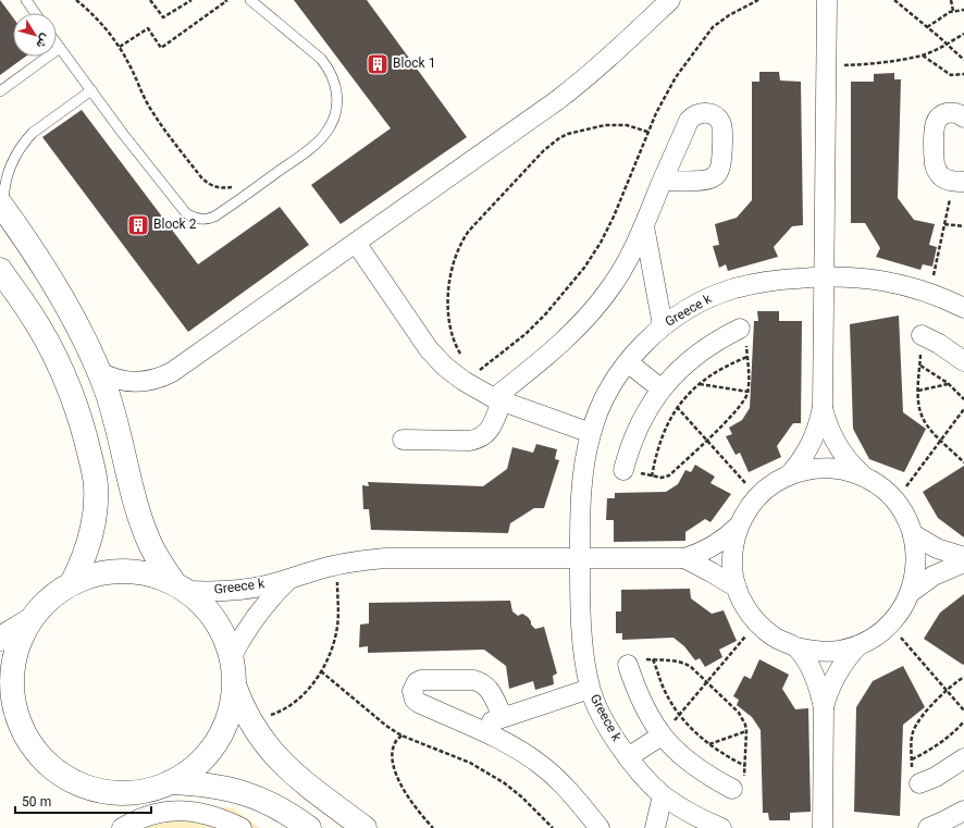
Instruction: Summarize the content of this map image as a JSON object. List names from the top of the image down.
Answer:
{
  "streets": {
    "street": ["Greece k"]
  },
  "places": {
    "building": ["Block 1", "Block 2"]
  },
  "scale_bar": "50 m",
  "north": "bottom right"
}
